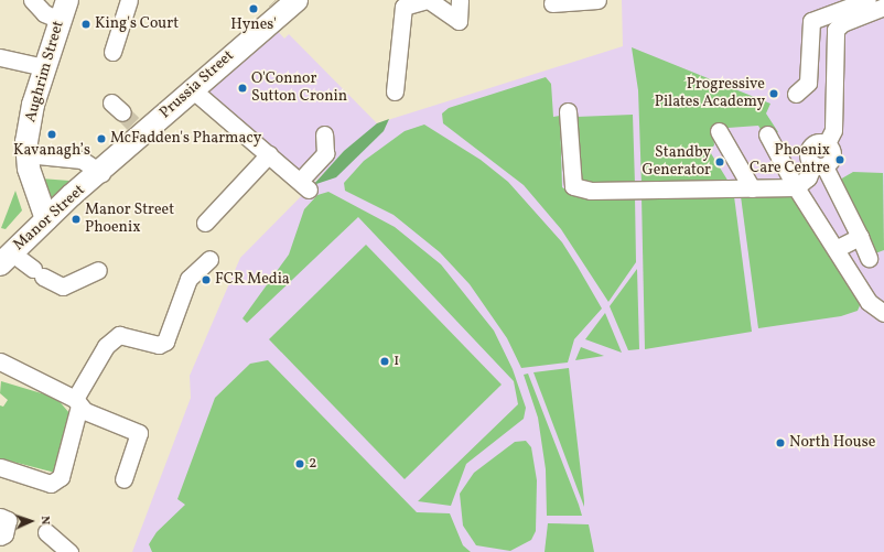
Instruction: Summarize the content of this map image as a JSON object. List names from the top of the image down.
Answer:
{
  "streets": {
    "main road": ["Aughrim Street", "Prussia Street", "Manor Street"]
  },
  "crossings": [
    ["Aughrim Street", "Manor Street"],
    ["Prussia Street", "Manor Street"]
  ],
  "places": [
    "Hynes'",
    "King's Court",
    "O'Connor Sutton Cronin",
    "Progressive Pilates Academy",
    "Kavanagh’s",
    "McFadden's Pharmacy",
    "Phoenix Care Centre",
    "Standby Generator",
    "Manor Street Phoenix",
    "FCR Media",
    "1",
    "North House",
    "2"
  ],
  "north": "right"
}
